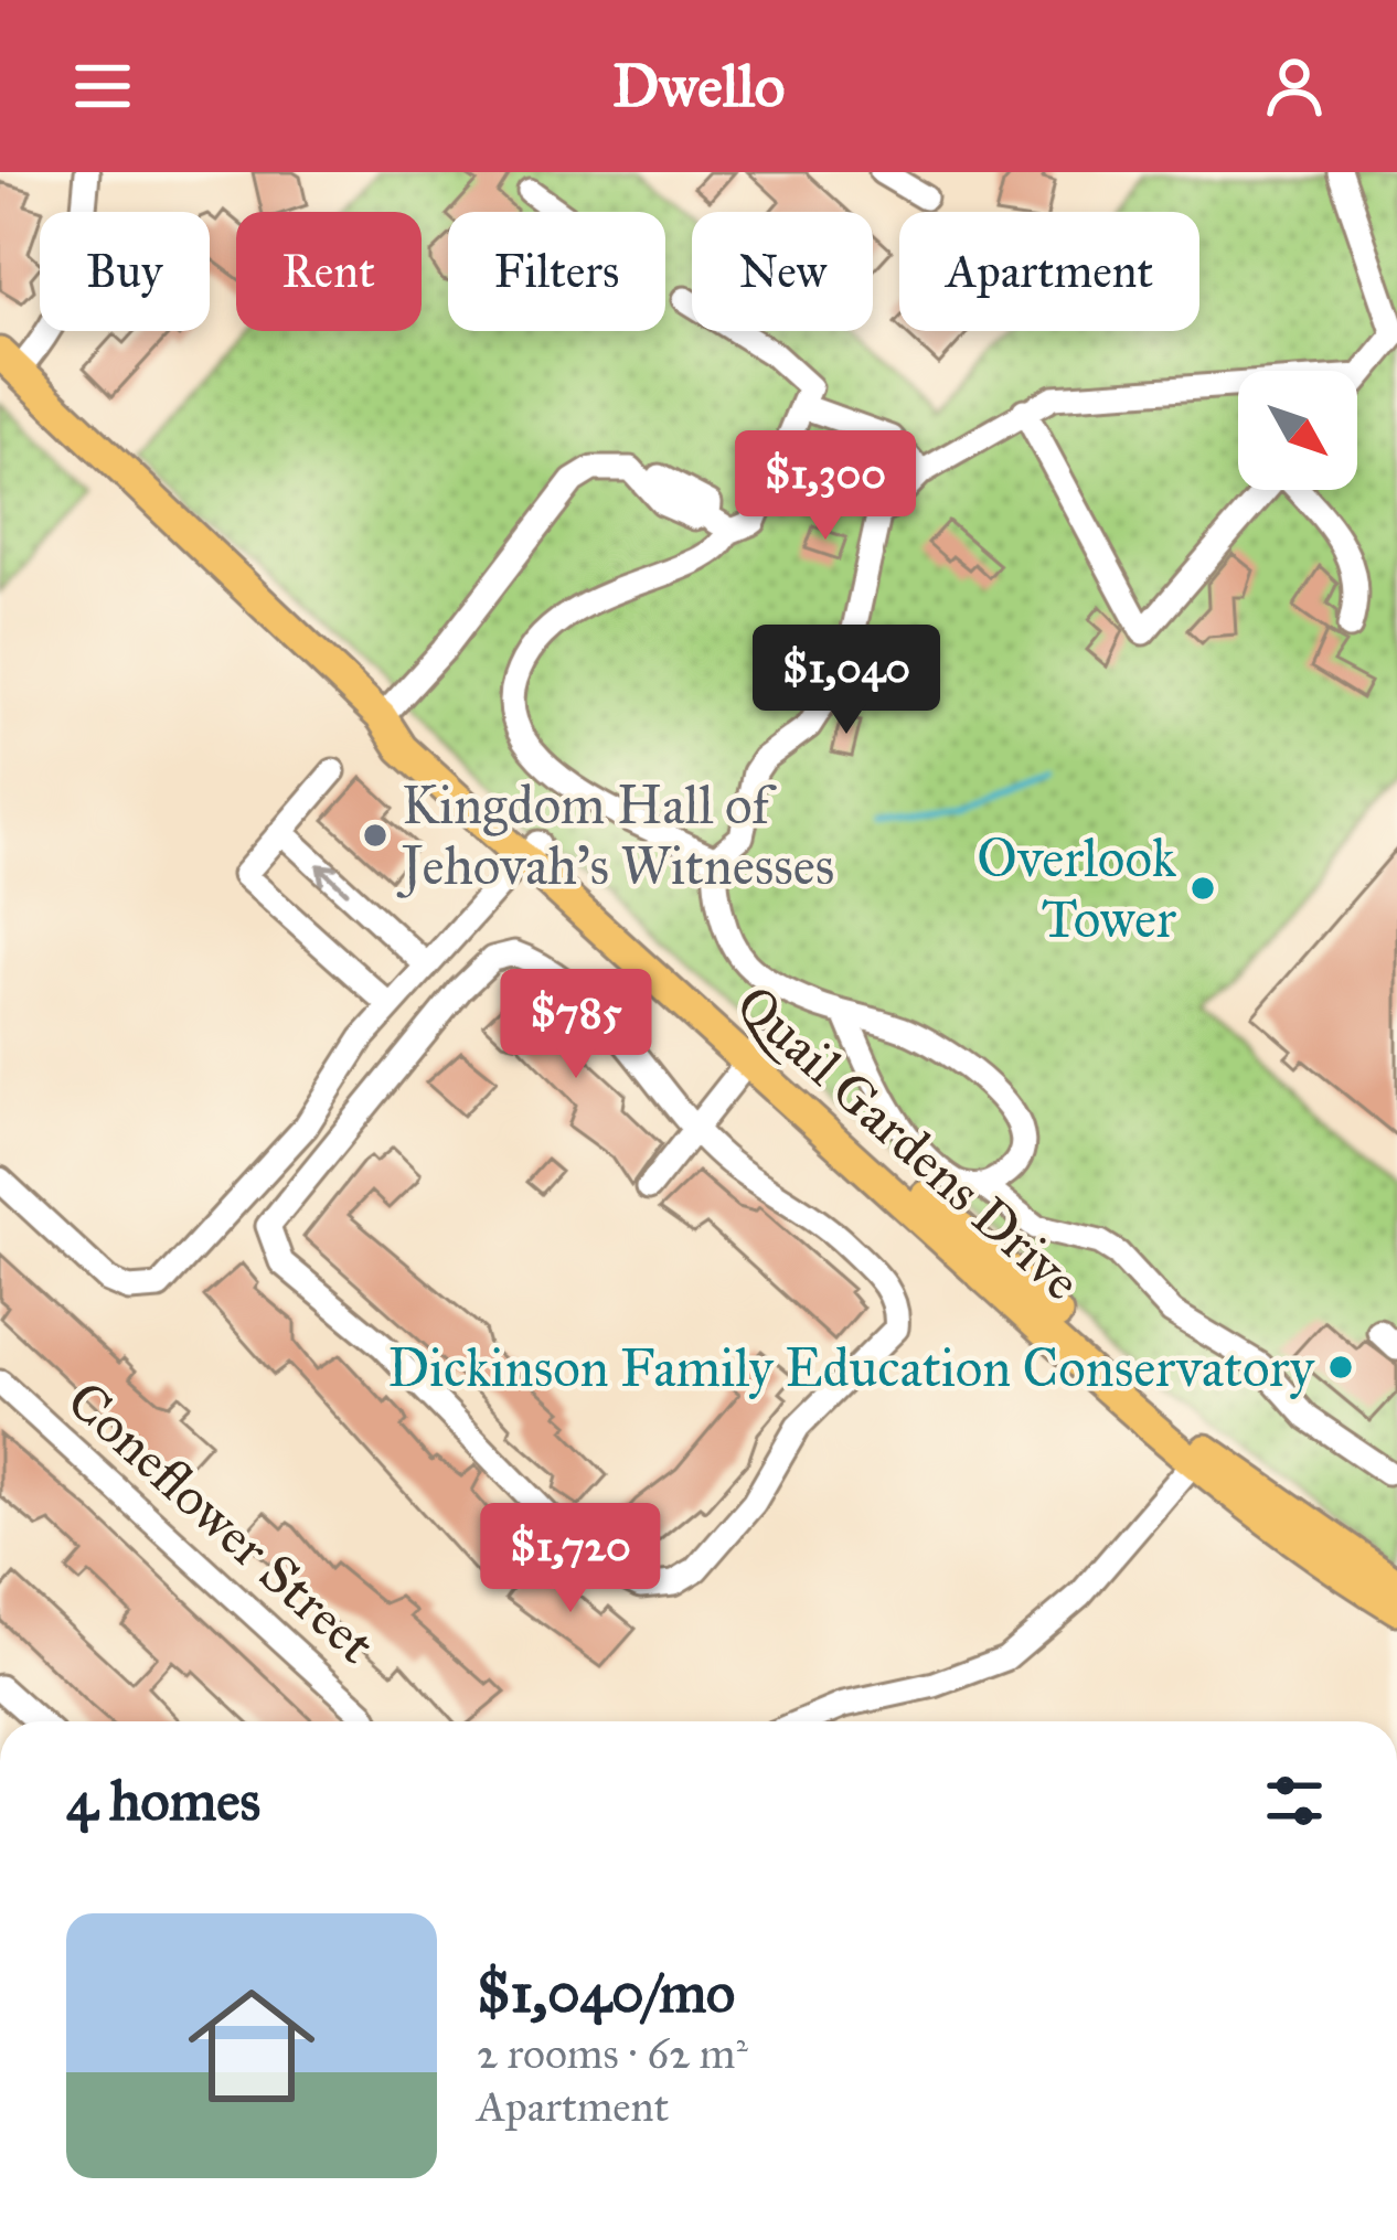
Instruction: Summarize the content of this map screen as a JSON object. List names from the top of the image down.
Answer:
{
  "streets": {
    "main road": ["Quail Gardens Drive"],
    "street": ["Coneflower Street"]
  },
  "places": ["Kingdom Hall of Jehovah’s Witnesses", "Overlook Tower", "Dickinson Family Education Conservatory"],
  "north": "bottom right",
  "page": {
    "header": "Dwello",
    "chip": [
      "Buy",
      "Rent",
      "Filters",
      "New",
      "Apartment"
    ],
    "price": [
      "$1,300",
      "$1,040",
      "$785",
      "$1,720"
    ],
    "heading": "4 homes",
    "list": [
      {
        "name": "$1,040/mo",
        "note": "2 rooms · 62 m² · Apartment"
      }
    ]
  }
}
